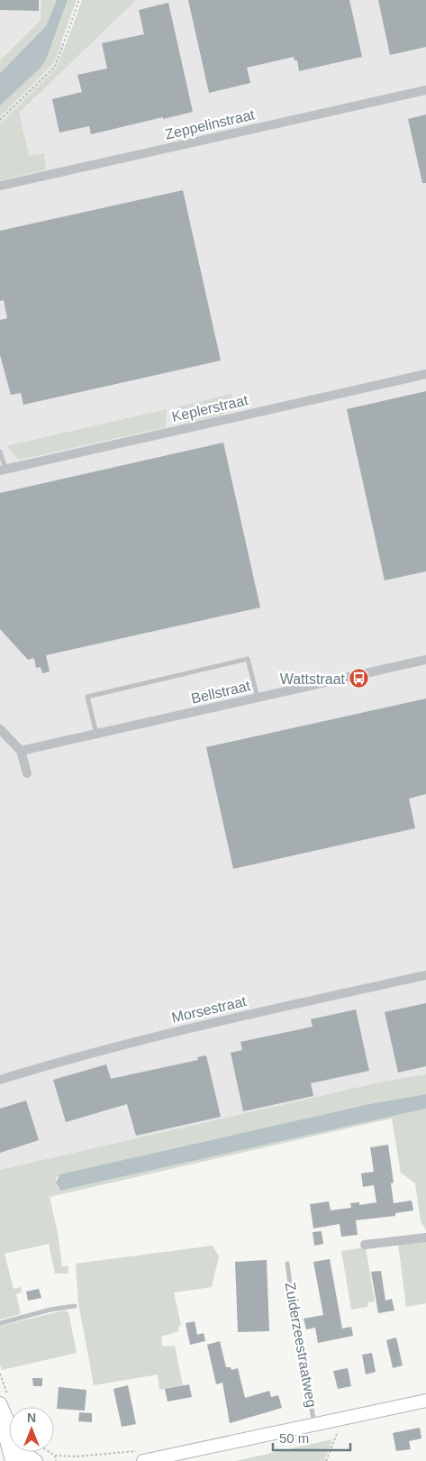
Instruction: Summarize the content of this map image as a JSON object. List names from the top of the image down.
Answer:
{
  "streets": {
    "main road": ["Zuiderzeestraatweg"],
    "street": [
      "Zeppelinstraat",
      "Keplerstraat",
      "Bellstraat",
      "Morsestraat"
    ]
  },
  "places": {
    "bus stop": ["Wattstraat"]
  },
  "scale_bar": "50 m",
  "north": "top"
}
